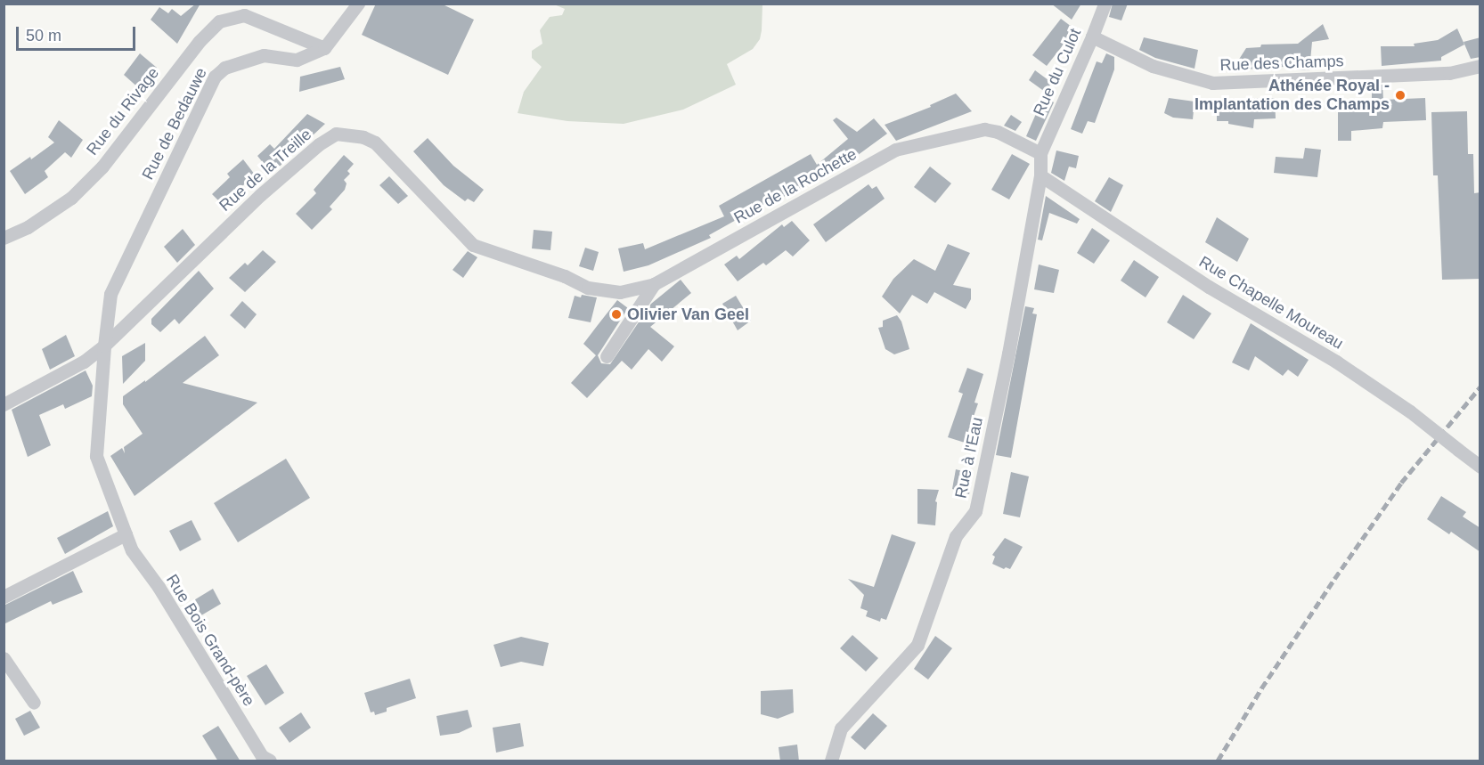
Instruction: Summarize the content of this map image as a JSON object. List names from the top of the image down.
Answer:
{
  "streets": {
    "street": [
      "Rue des Champs",
      "Rue du Culot",
      "Rue du Rivage",
      "Rue de Bedauwe",
      "Rue de la Treille",
      "Rue de la Rochette",
      "Rue Chapelle Moureau",
      "Rue à l'Eau",
      "Rue Bois Grand-père"
    ]
  },
  "crossings": [
    ["Rue des Champs", "Rue du Culot"],
    ["Rue du Culot", "Rue de la Rochette"],
    ["Rue du Culot", "Rue à l'Eau"],
    ["Rue du Rivage", "Rue de Bedauwe"],
    ["Rue de Bedauwe", "Rue de la Treille"],
    ["Rue de Bedauwe", "Rue Bois Grand-père"],
    ["Rue de la Treille", "Rue de la Rochette"],
    ["Rue de la Rochette", "Rue à l'Eau"],
    ["Rue Chapelle Moureau", "Rue à l'Eau"]
  ],
  "places": ["Athénée Royal - Implantation des Champs", "Olivier Van Geel"],
  "scale_bar": "50 m"
}
